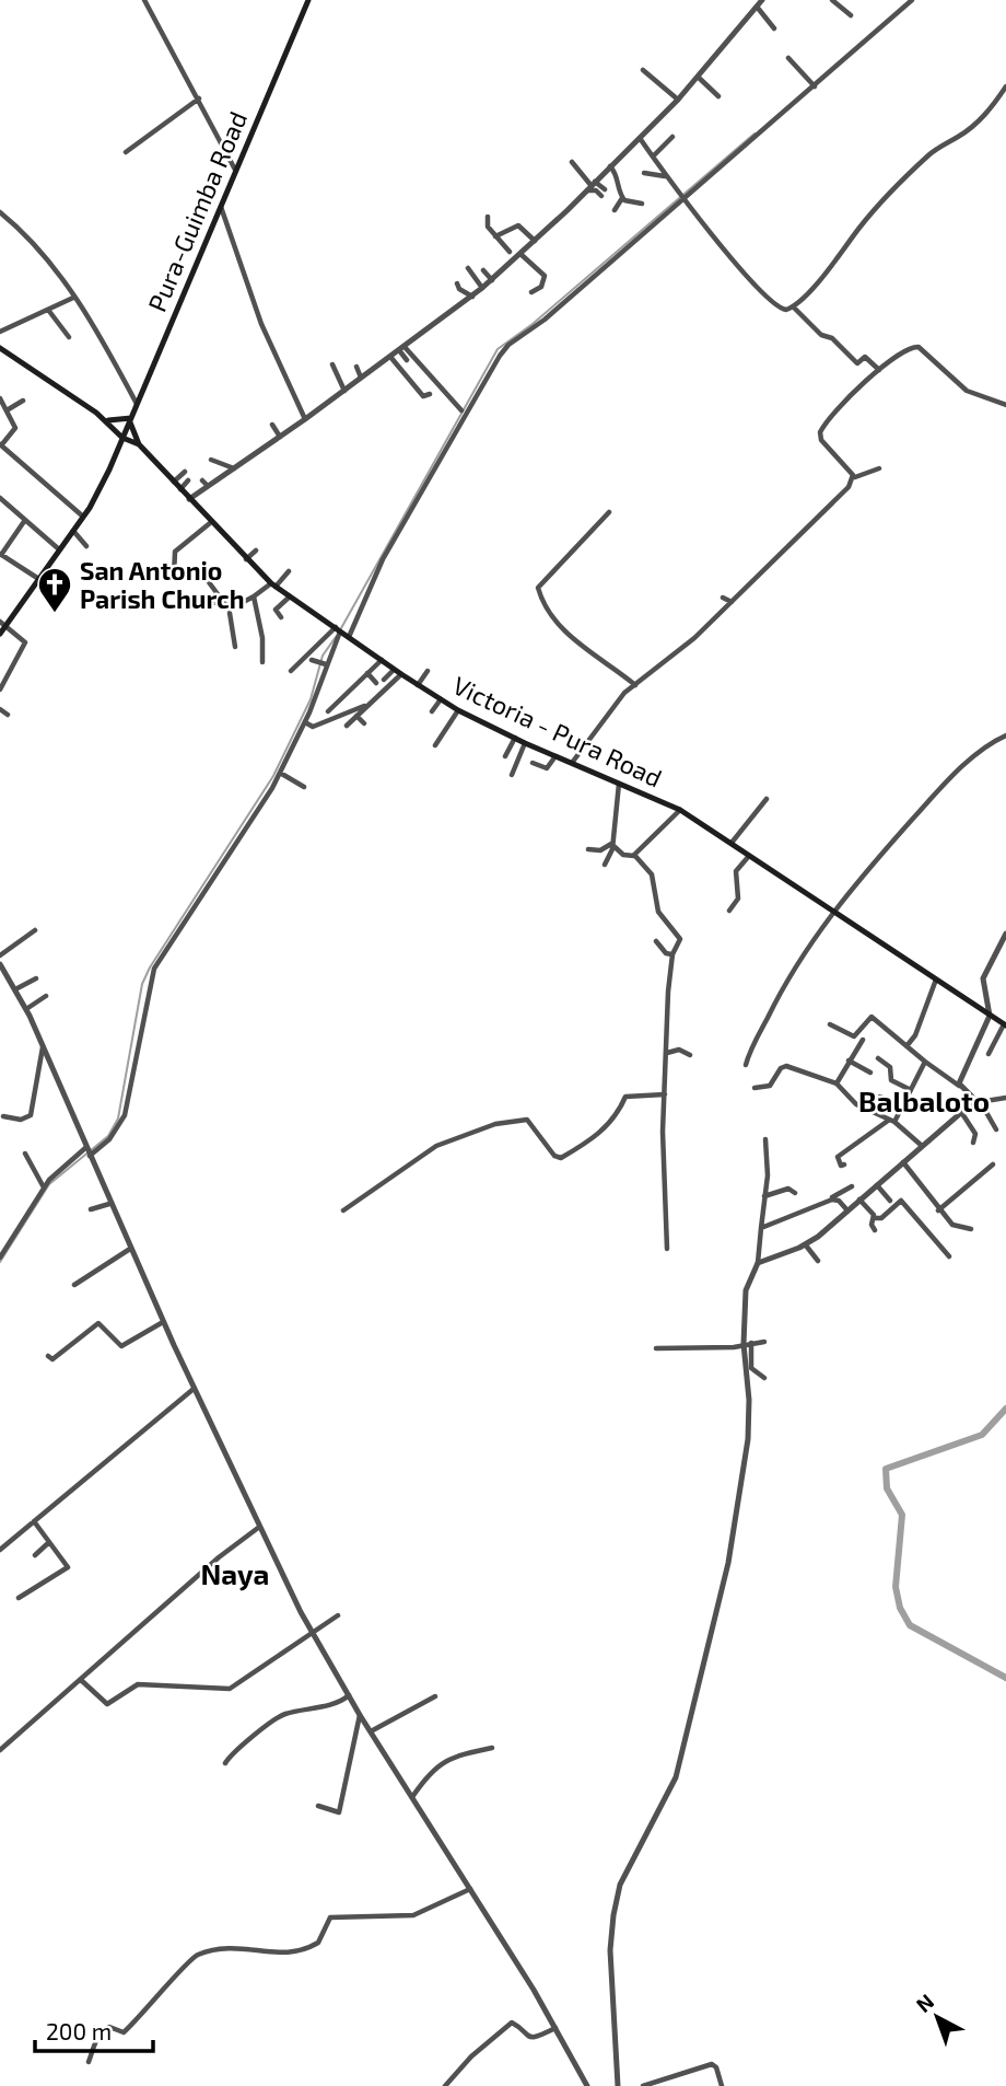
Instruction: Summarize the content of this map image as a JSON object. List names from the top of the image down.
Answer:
{
  "streets": {
    "main road": ["Pura-Guimba Road", "Victoria - Pura Road"]
  },
  "crossings": [
    ["Pura-Guimba Road", "Victoria - Pura Road"]
  ],
  "districts": ["Balbaloto", "Naya"],
  "places": {
    "church": ["San Antonio Parish Church"]
  },
  "scale_bar": "200 m",
  "north": "top left"
}
